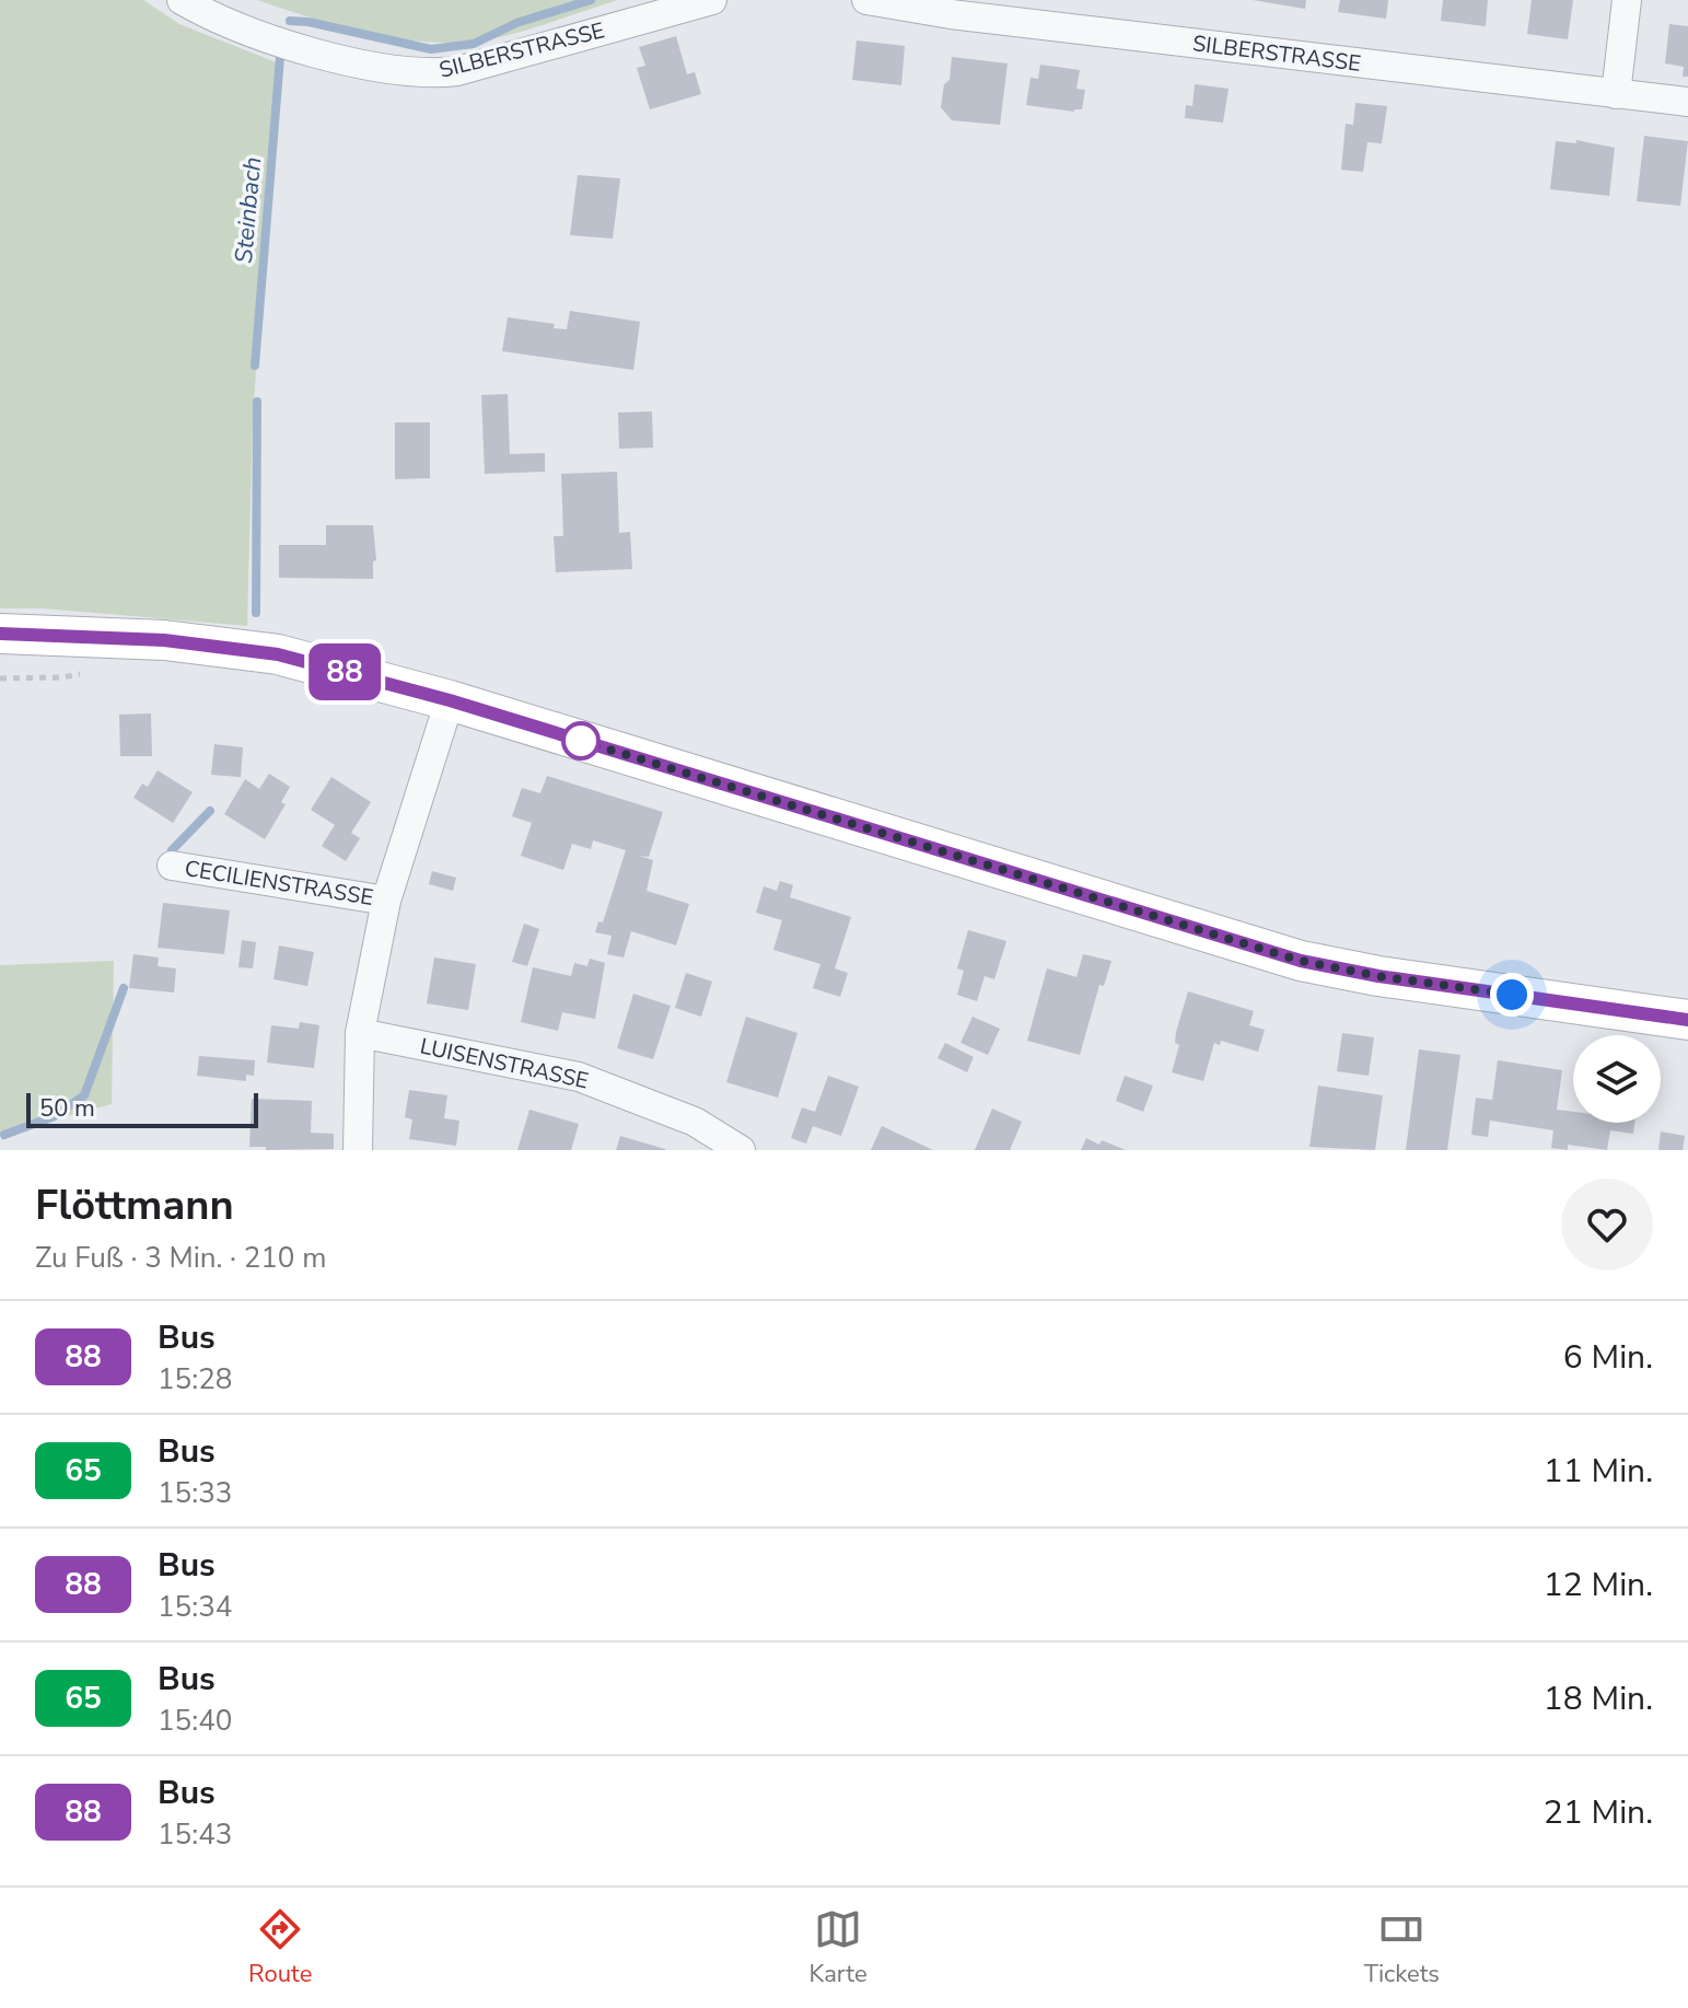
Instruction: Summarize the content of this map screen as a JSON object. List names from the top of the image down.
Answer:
{
  "streets": {
    "street": ["SILBERSTRASSE", "CECILIENSTRASSE", "LUISENSTRASSE"]
  },
  "water": ["Steinbach"],
  "lines": ["bus line 88"],
  "scale_bar": "50 m",
  "page": {
    "on_map": "88",
    "scale": "50 m",
    "heading": ["Flöttmann", "Zu Fuß · 3 Min. · 210 m"],
    "list": [
      {
        "mark": "88",
        "name": "Bus",
        "note": "15:28",
        "value": "6 Min."
      },
      {
        "mark": "65",
        "name": "Bus",
        "note": "15:33",
        "value": "11 Min."
      },
      {
        "mark": "88",
        "name": "Bus",
        "note": "15:34",
        "value": "12 Min."
      },
      {
        "mark": "65",
        "name": "Bus",
        "note": "15:40",
        "value": "18 Min."
      },
      {
        "mark": "88",
        "name": "Bus",
        "note": "15:43",
        "value": "21 Min."
      }
    ],
    "tabs": ["Route", "Karte", "Tickets"]
  }
}
